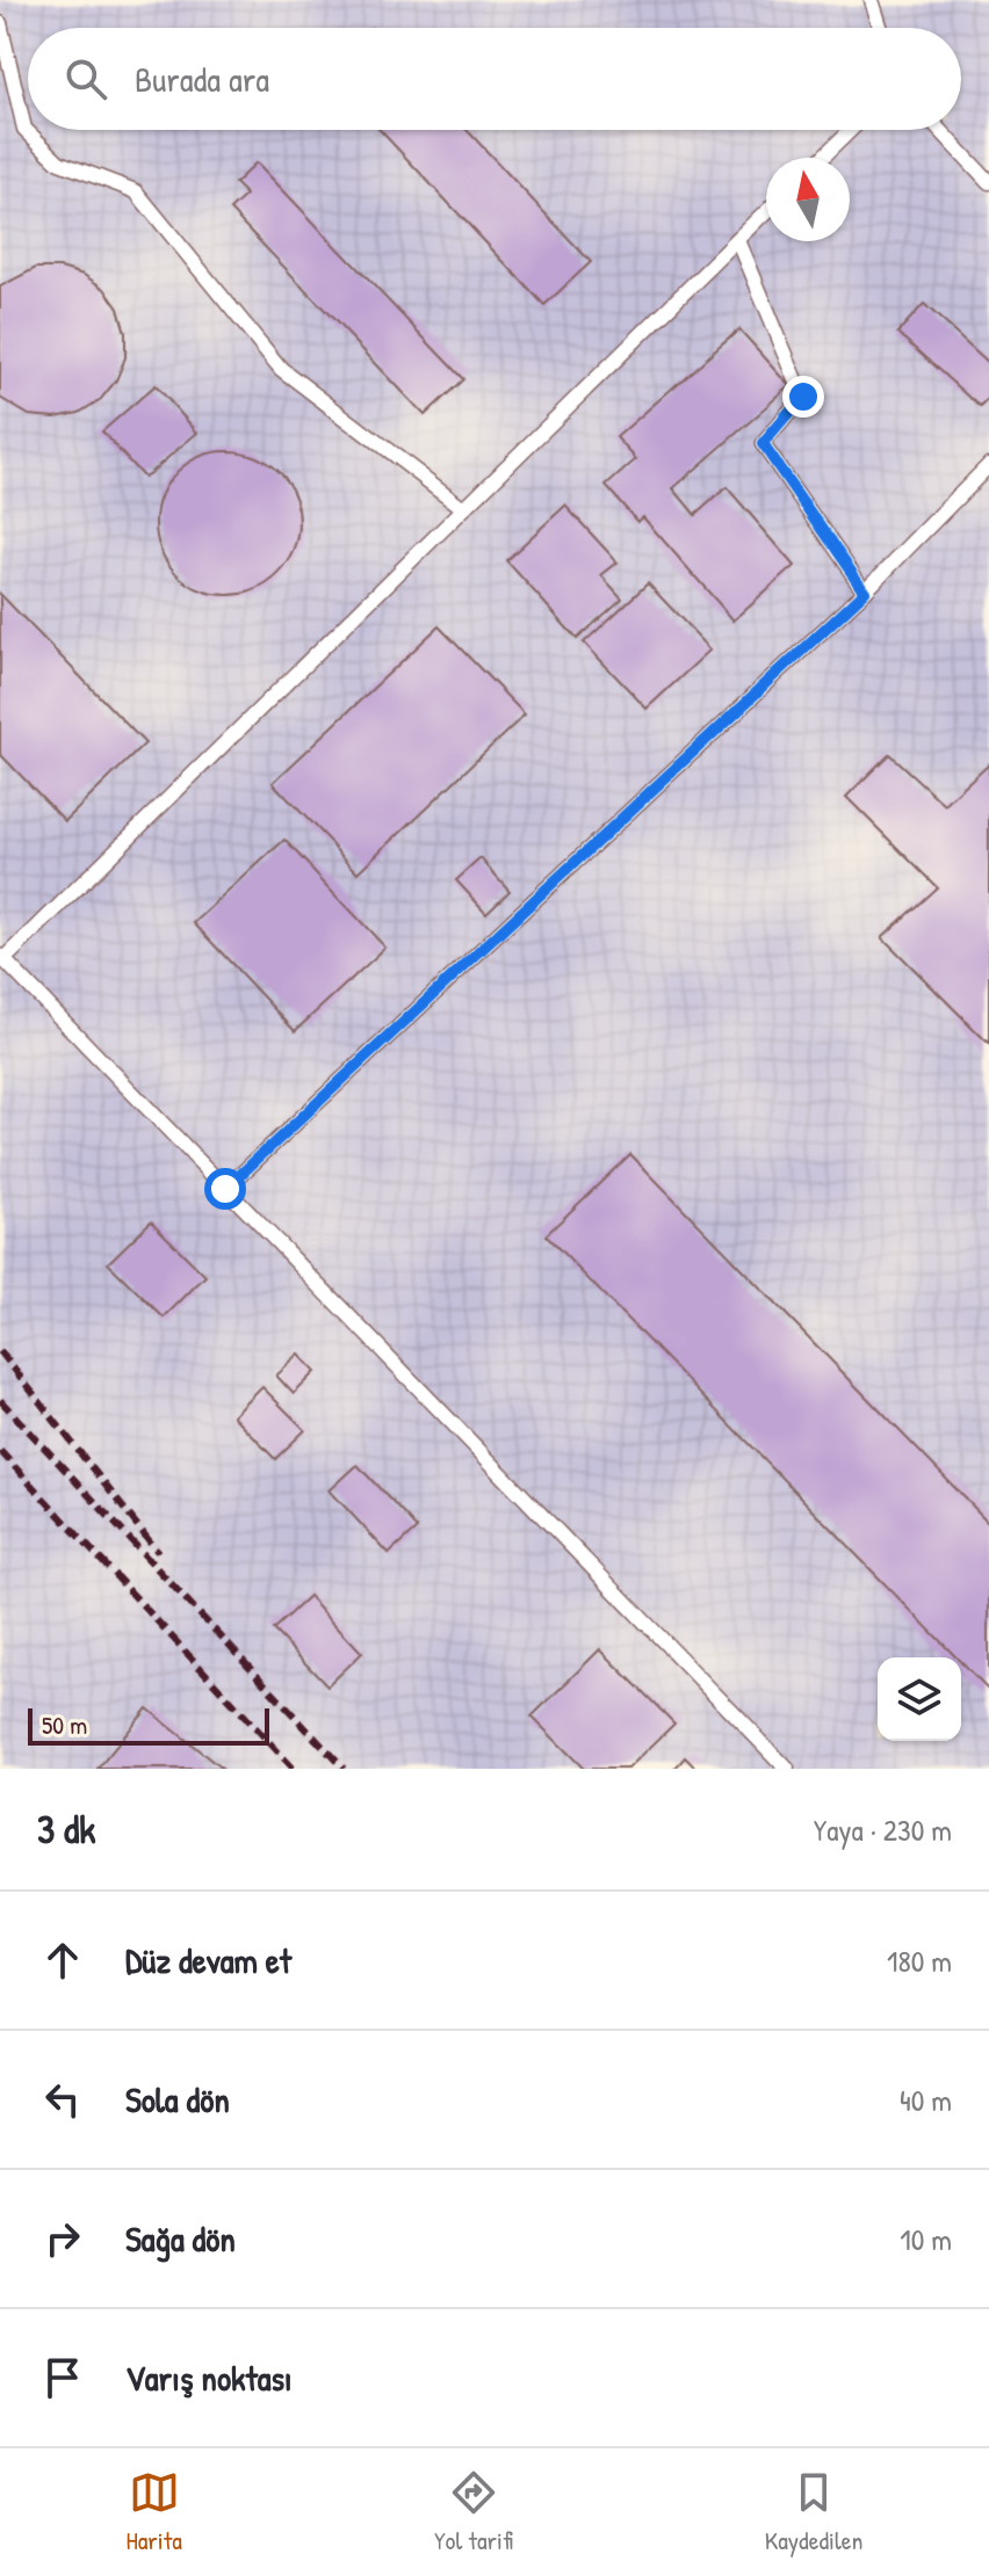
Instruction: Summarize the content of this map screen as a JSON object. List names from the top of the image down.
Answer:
{
  "scale_bar": "50 m",
  "north": "top",
  "page": {
    "search": "Burada ara",
    "scale": "50 m",
    "heading": ["3 dk", "Yaya · 230 m"],
    "list": [
      ["Düz devam et", "180 m"],
      ["Sola dön", "40 m"],
      ["Sağa dön", "10 m"],
      "Varış noktası"
    ],
    "nav": ["Harita", "Yol tarifi", "Kaydedilen"]
  }
}
